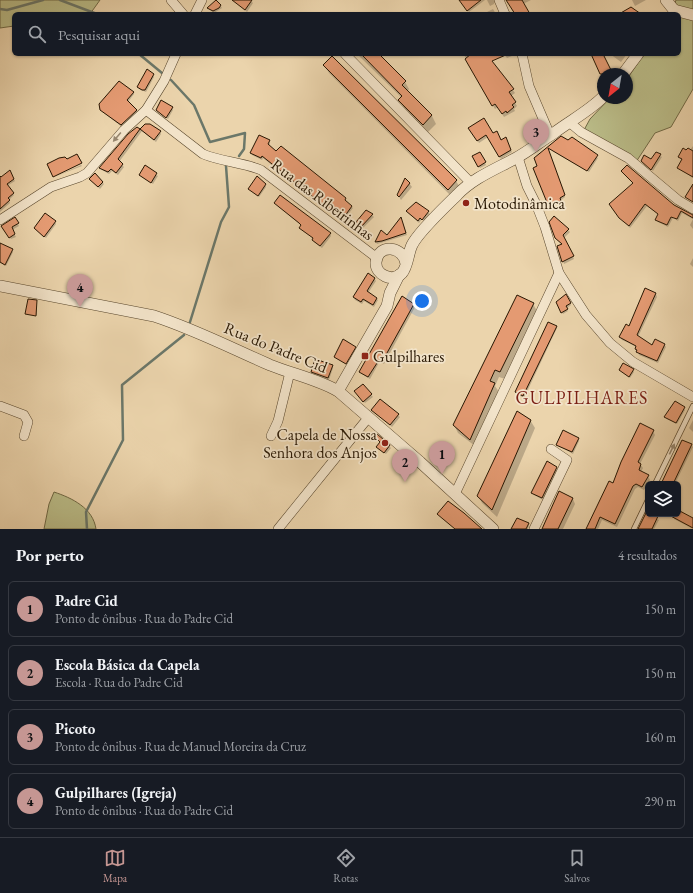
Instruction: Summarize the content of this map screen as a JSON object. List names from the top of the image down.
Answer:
{
  "streets": {
    "street": ["Rua das Ribeirinhas", "Rua do Padre Cid"]
  },
  "districts": ["GULPILHARES"],
  "places": {
    "other": ["Motodinâmica", "Capela de Nossa Senhora dos Anjos"],
    "transit": ["Gulpilhares"]
  },
  "north": "bottom left",
  "page": {
    "search": "Pesquisar aqui",
    "pins": [
      "3",
      "4",
      "1",
      "2"
    ],
    "heading": ["Por perto", "4 resultados"],
    "list": [
      {
        "mark": "1",
        "name": "Padre Cid",
        "note": "Ponto de ônibus · Rua do Padre Cid",
        "value": "150 m"
      },
      {
        "mark": "2",
        "name": "Escola Básica da Capela",
        "note": "Escola · Rua do Padre Cid",
        "value": "150 m"
      },
      {
        "mark": "3",
        "name": "Picoto",
        "note": "Ponto de ônibus · Rua de Manuel Moreira da Cruz",
        "value": "160 m"
      },
      {
        "mark": "4",
        "name": "Gulpilhares (Igreja)",
        "note": "Ponto de ônibus · Rua do Padre Cid",
        "value": "290 m"
      }
    ],
    "nav": ["Mapa", "Rotas", "Salvos"]
  }
}
